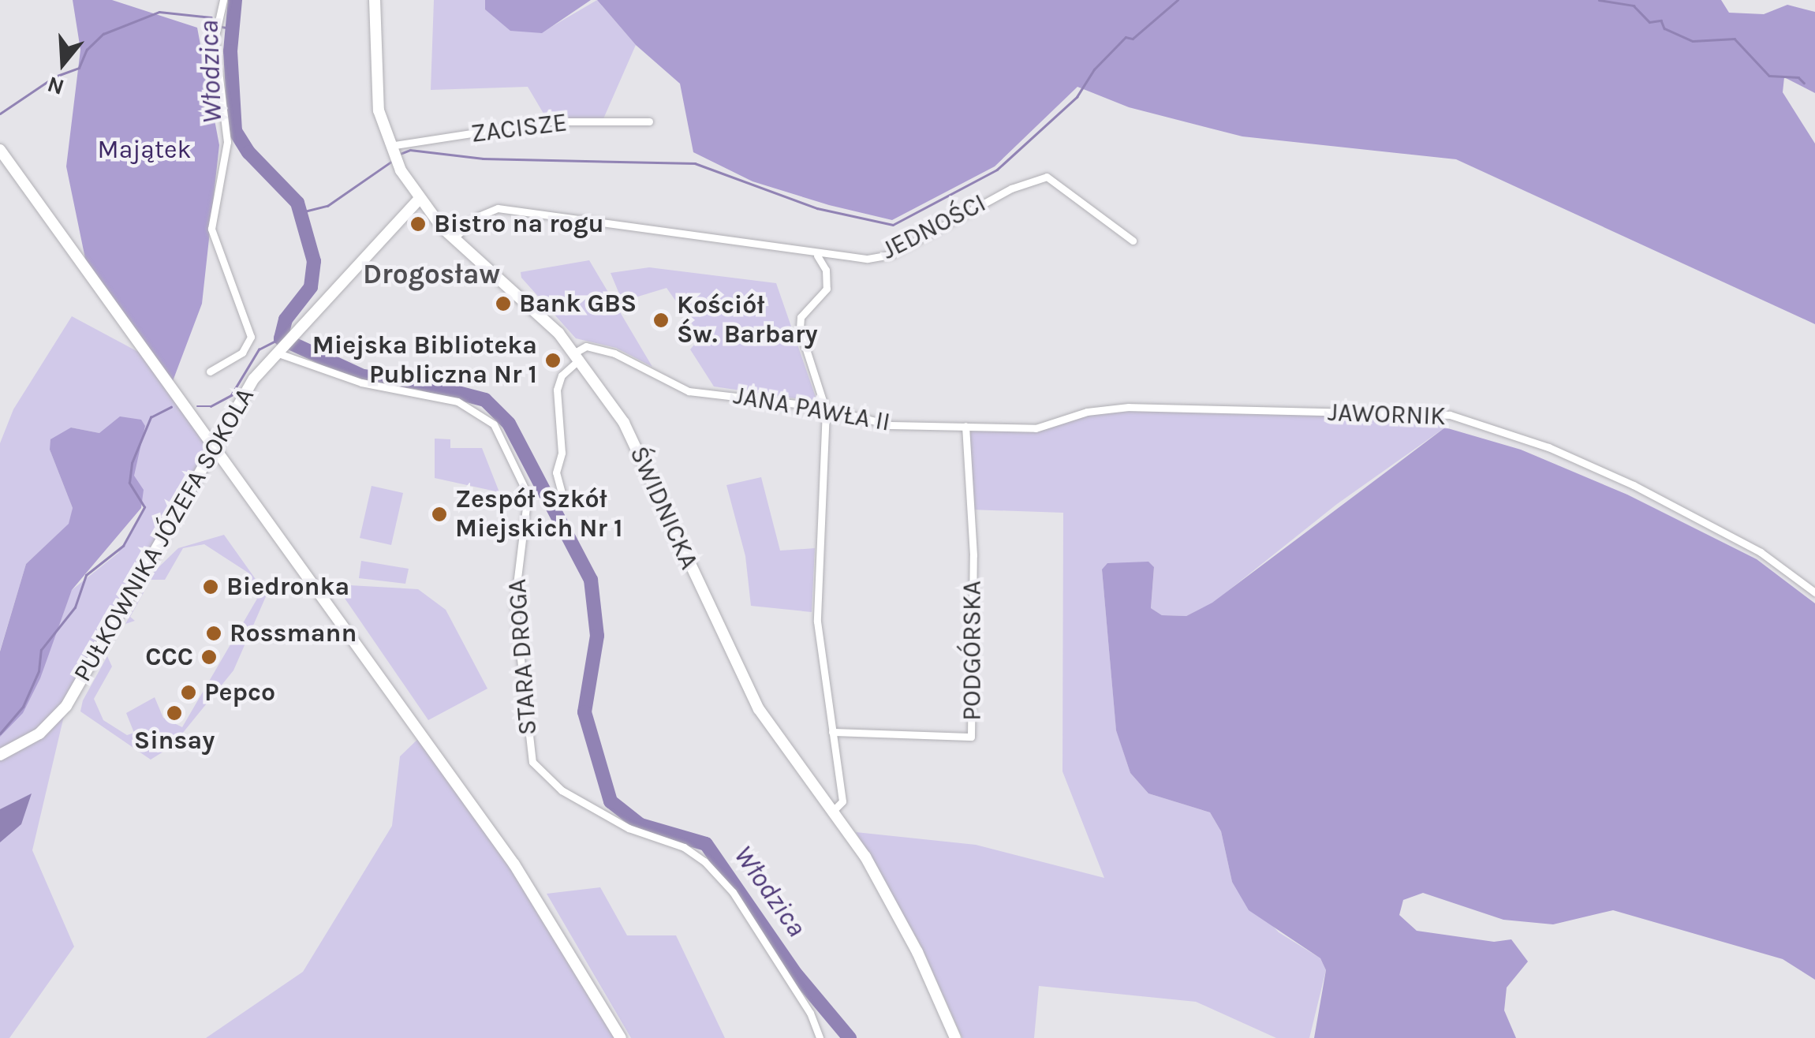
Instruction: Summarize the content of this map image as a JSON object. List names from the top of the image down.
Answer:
{
  "streets": {
    "street": [
      "ZACISZE",
      "JEDNOŚCI",
      "JANA PAWŁA II",
      "JAWORNIK",
      "ŚWIDNICKA",
      "PUŁKOWNIKA JÓZEFA SOKOLA",
      "PODGÓRSKA",
      "STARA DROGA"
    ]
  },
  "crossings": [
    ["ZACISZE", "ŚWIDNICKA"],
    ["JEDNOŚCI", "ŚWIDNICKA"],
    ["JANA PAWŁA II", "JAWORNIK"],
    ["JANA PAWŁA II", "ŚWIDNICKA"],
    ["JANA PAWŁA II", "PODGÓRSKA"],
    ["JAWORNIK", "PODGÓRSKA"],
    ["ŚWIDNICKA", "PUŁKOWNIKA JÓZEFA SOKOLA"],
    ["PUŁKOWNIKA JÓZEFA SOKOLA", "STARA DROGA"]
  ],
  "districts": ["Drogosław"],
  "water": ["Włodzica"],
  "parks": ["Majątek"],
  "places": [
    "Bistro na rogu",
    "Bank GBS",
    "Kościół Św. Barbary",
    "Miejska Biblioteka Publiczna Nr 1",
    "Zespół Szkół Miejskich Nr 1",
    "Biedronka",
    "Rossmann",
    "CCC",
    "Pepco",
    "Sinsay"
  ],
  "north": "bottom"
}
